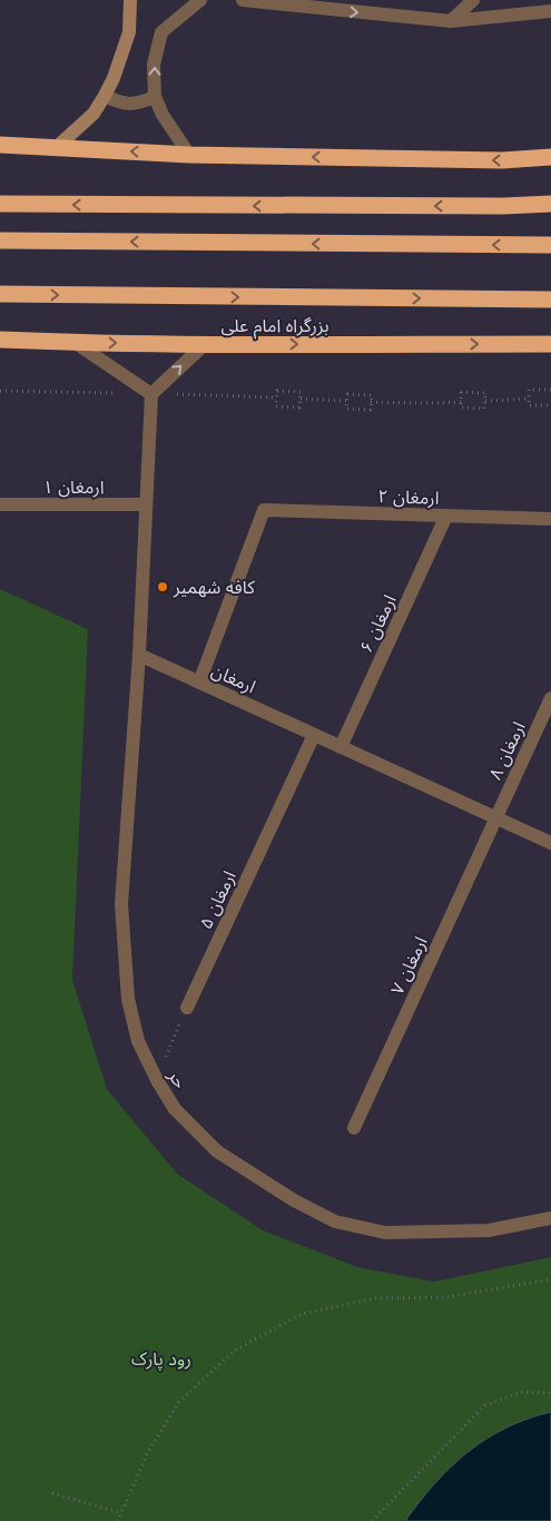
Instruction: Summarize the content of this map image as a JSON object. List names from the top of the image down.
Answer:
{
  "streets": {
    "highway": ["بزرگراه امام علی"],
    "street": [
      "ارمغان ۱",
      "ارمغان ۲",
      "ارمغان ۶",
      "ارمغان",
      "ارمغان ۸",
      "ارمغان ۵",
      "ارمغان ۷",
      "حر"
    ]
  },
  "crossings": [
    ["ارمغان ۲", "ارمغان ۶"],
    ["ارمغان ۲", "ارمغان"],
    ["ارمغان ۶", "ارمغان"],
    ["ارمغان", "ارمغان ۸"],
    ["ارمغان", "ارمغان ۵"],
    ["ارمغان", "ارمغان ۷"],
    ["ارمغان", "حر"],
    ["ارمغان ۸", "ارمغان ۷"]
  ],
  "parks": ["رود پارک"],
  "places": ["كافه شهمير"]
}
